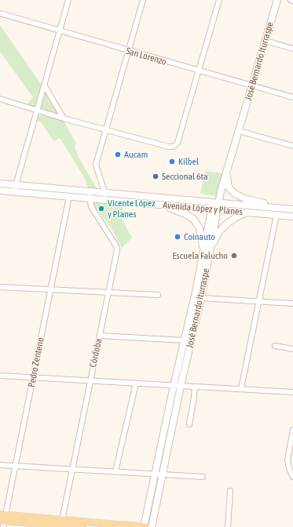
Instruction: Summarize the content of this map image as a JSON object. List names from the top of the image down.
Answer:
{
  "streets": {
    "main road": ["José Bernardo Iturraspe", "Avenida López y Planes"],
    "street": ["San Lorenzo", "Córdoba", "Pedro Zenteno"]
  },
  "crossings": [
    ["San Lorenzo", "José Bernardo Iturraspe"],
    ["José Bernardo Iturraspe", "Avenida López y Planes"],
    ["Avenida López y Planes", "Córdoba"],
    ["Avenida López y Planes", "Pedro Zenteno"]
  ],
  "places": [
    "Aucam",
    "Kilbel",
    "Seccional 6ta",
    "Vicente López y Planes",
    "Coinauto",
    "Escuela Falucho"
  ]
}
